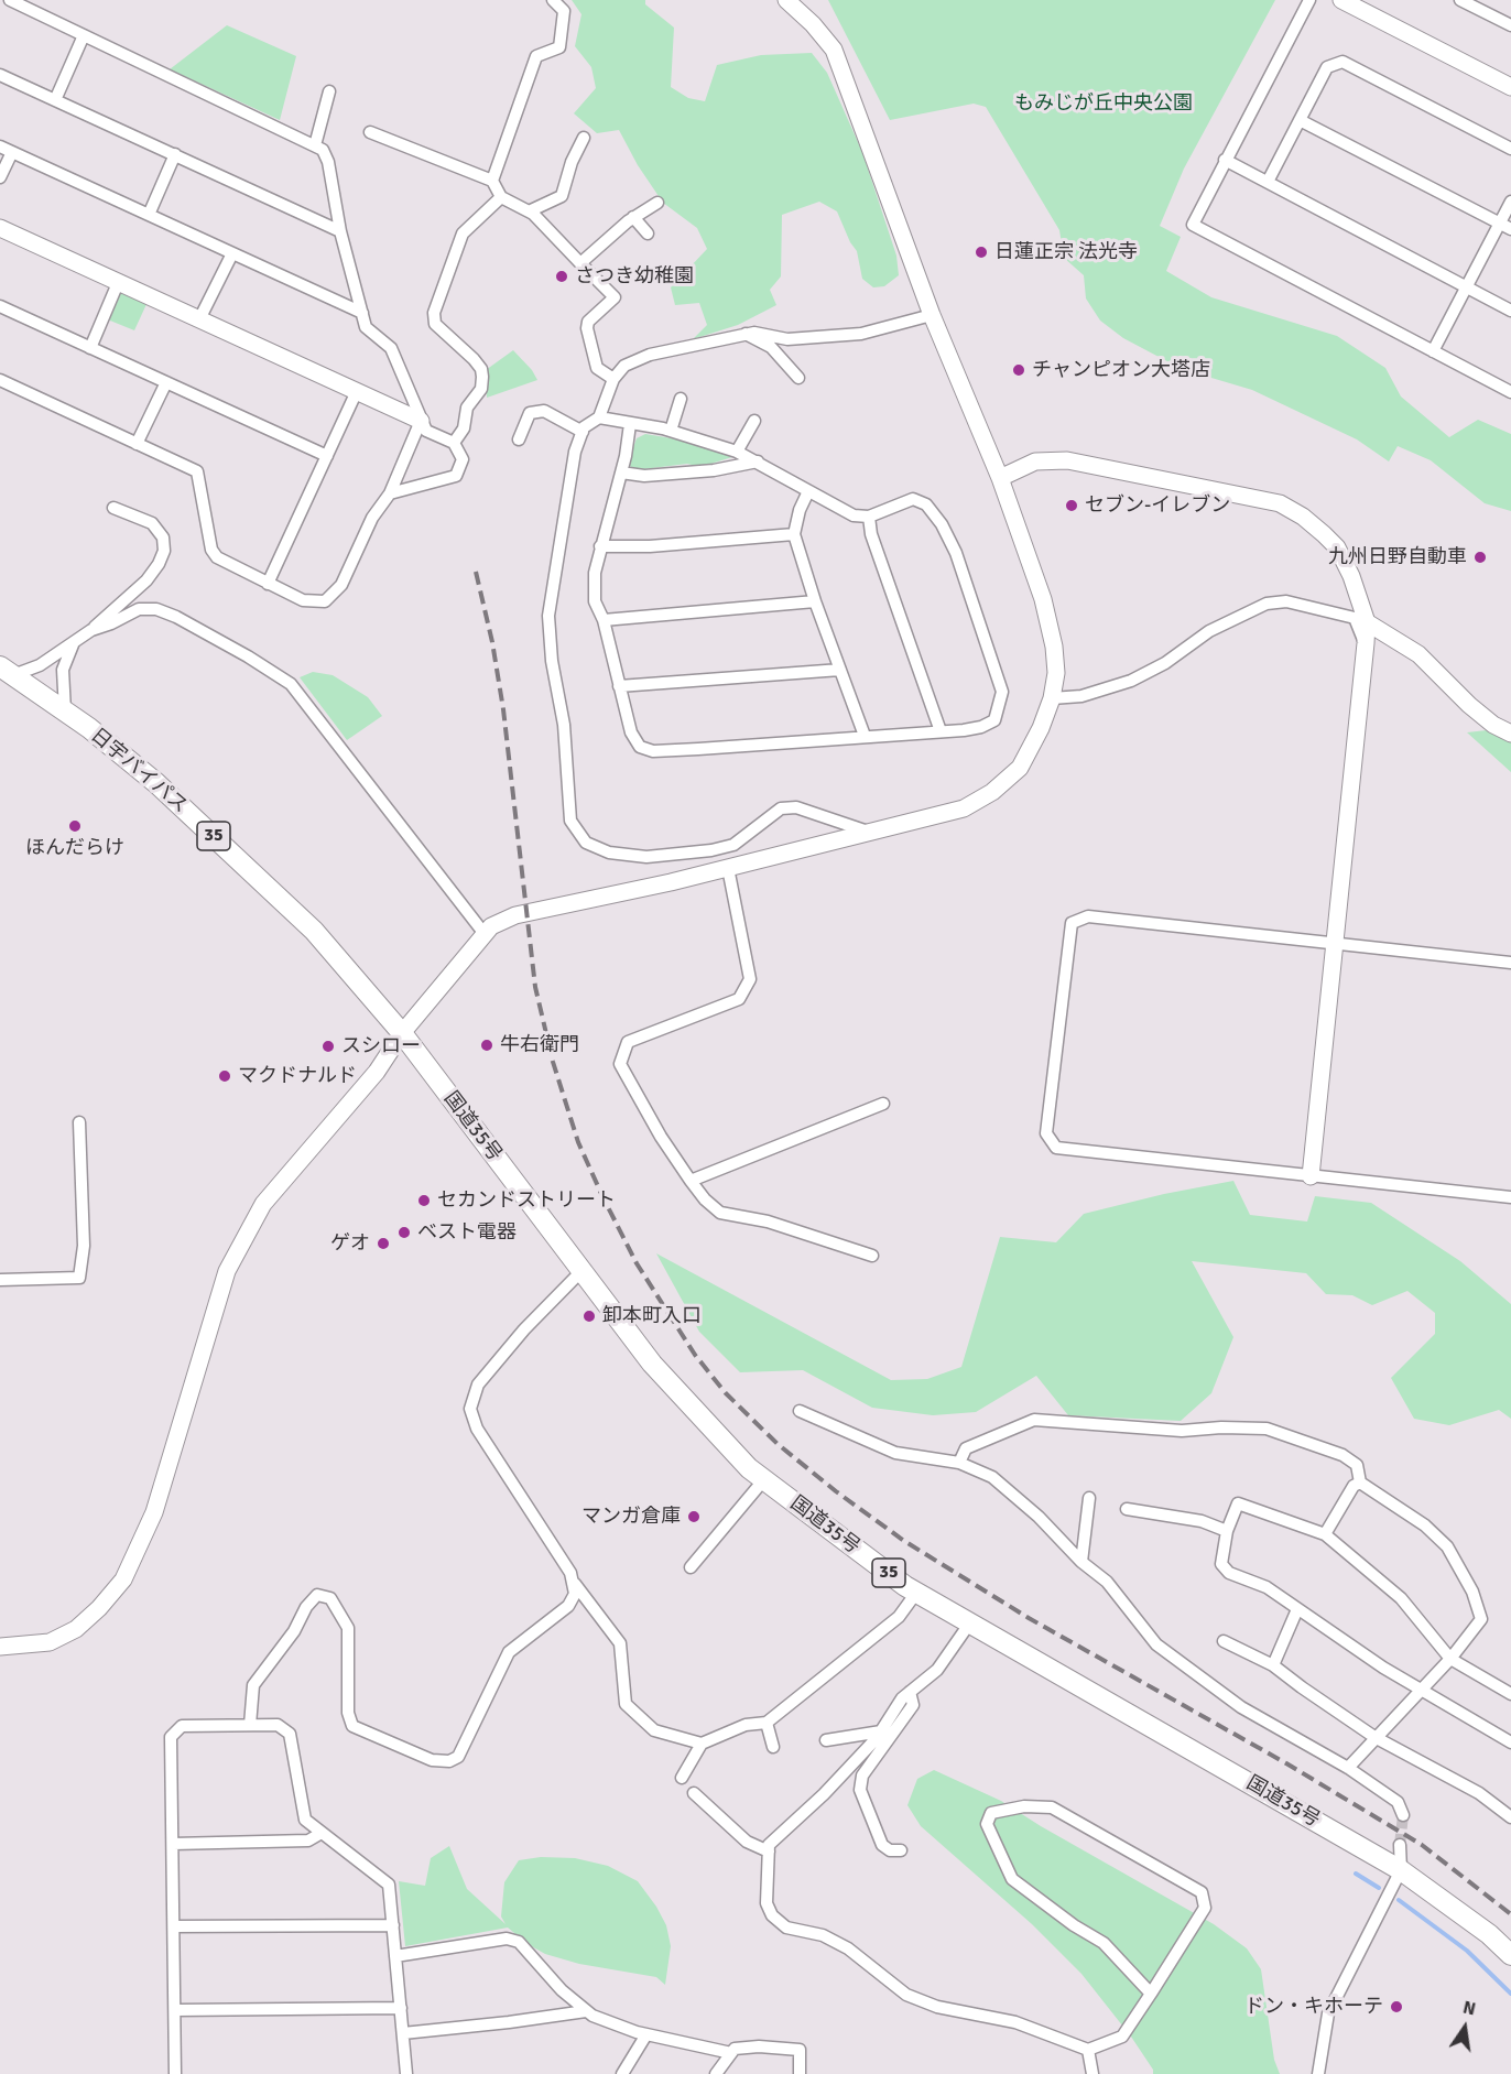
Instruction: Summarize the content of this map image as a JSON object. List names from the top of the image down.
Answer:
{
  "streets": {
    "highway": ["日宇バイパス", "35", "国道35号"]
  },
  "crossings": [
    ["日宇バイパス", "国道35号"]
  ],
  "parks": ["もみじが丘中央公園"],
  "places": [
    "日蓮正宗 法光寺",
    "さつき幼稚園",
    "チャンピオン大塔店",
    "セブン-イレブン",
    "九州日野自動車",
    "ほんだらけ",
    "牛右衛門",
    "スシロー",
    "マクドナルド",
    "セカンドストリート",
    "ベスト電器",
    "ゲオ",
    "卸本町入口",
    "マンガ倉庫",
    "ドン・キホーテ"
  ],
  "north": "top"
}
